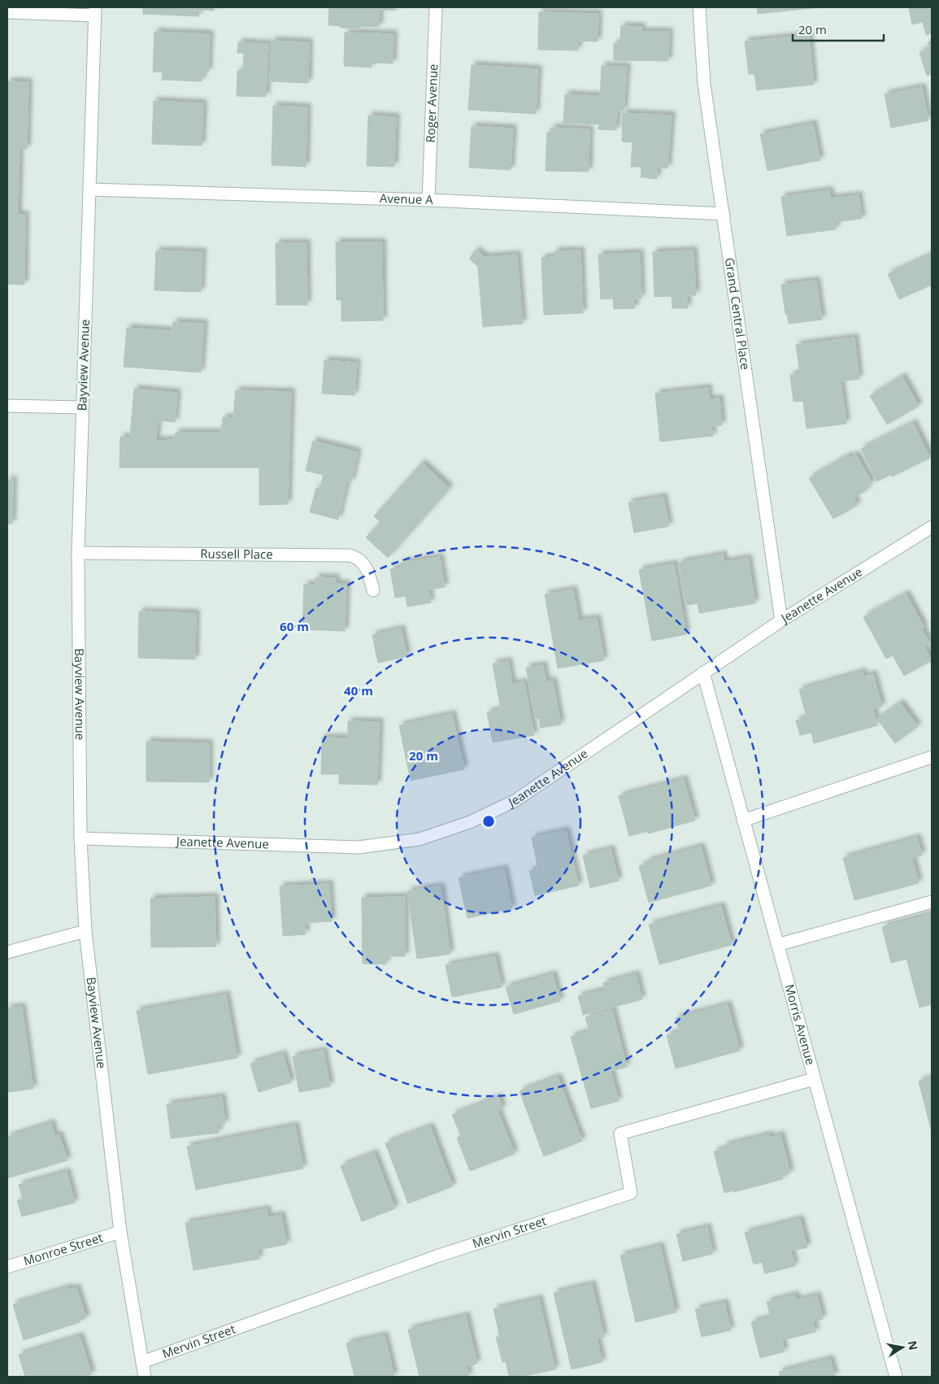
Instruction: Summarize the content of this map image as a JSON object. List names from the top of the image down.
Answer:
{
  "streets": {
    "street": [
      "Roger Avenue",
      "Avenue A",
      "Grand Central Place",
      "Bayview Avenue",
      "Russell Place",
      "Jeanette Avenue",
      "Morris Avenue",
      "Mervin Street",
      "Monroe Street"
    ]
  },
  "crossings": [
    ["Roger Avenue", "Avenue A"],
    ["Avenue A", "Grand Central Place"],
    ["Avenue A", "Bayview Avenue"],
    ["Grand Central Place", "Jeanette Avenue"],
    ["Bayview Avenue", "Russell Place"],
    ["Bayview Avenue", "Jeanette Avenue"],
    ["Bayview Avenue", "Mervin Street"],
    ["Bayview Avenue", "Monroe Street"],
    ["Jeanette Avenue", "Morris Avenue"],
    ["Morris Avenue", "Mervin Street"]
  ],
  "scale_bar": "20 m",
  "north": "right",
  "rings": ["60 m", "40 m", "20 m"]
}
